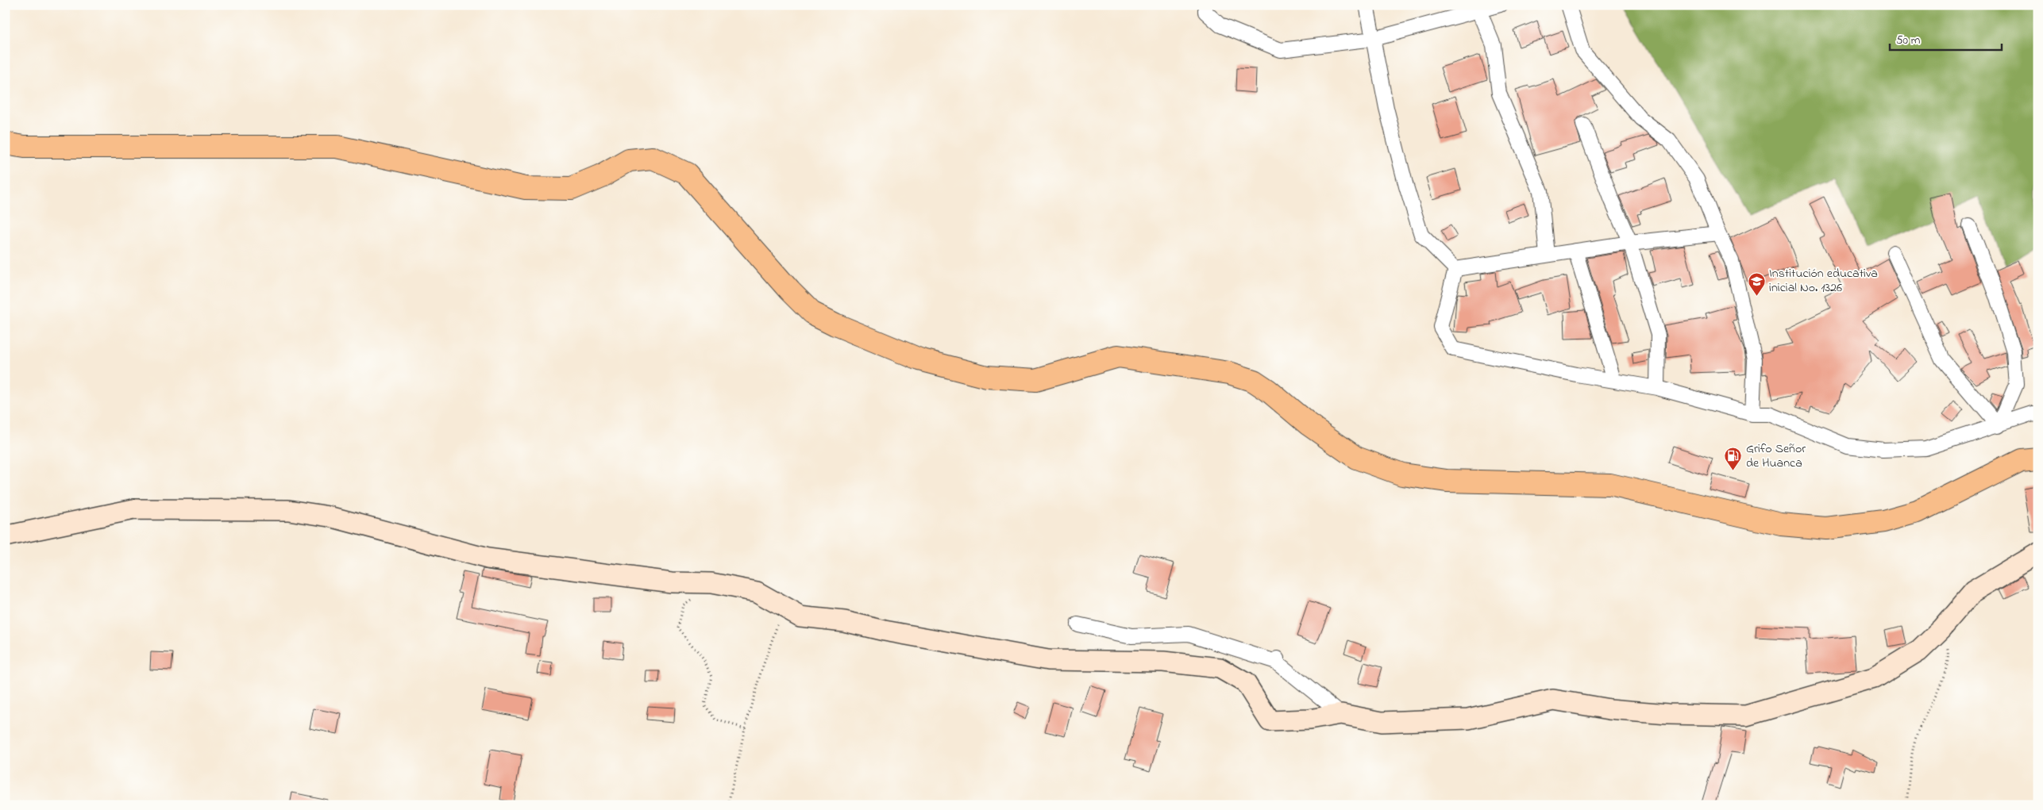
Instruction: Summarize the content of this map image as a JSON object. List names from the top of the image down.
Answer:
{
  "places": {
    "school or university": ["Institución educativa inicial No. 1326"],
    "fuel station": ["Grifo Señor de Huanca"]
  },
  "scale_bar": "50 m"
}
